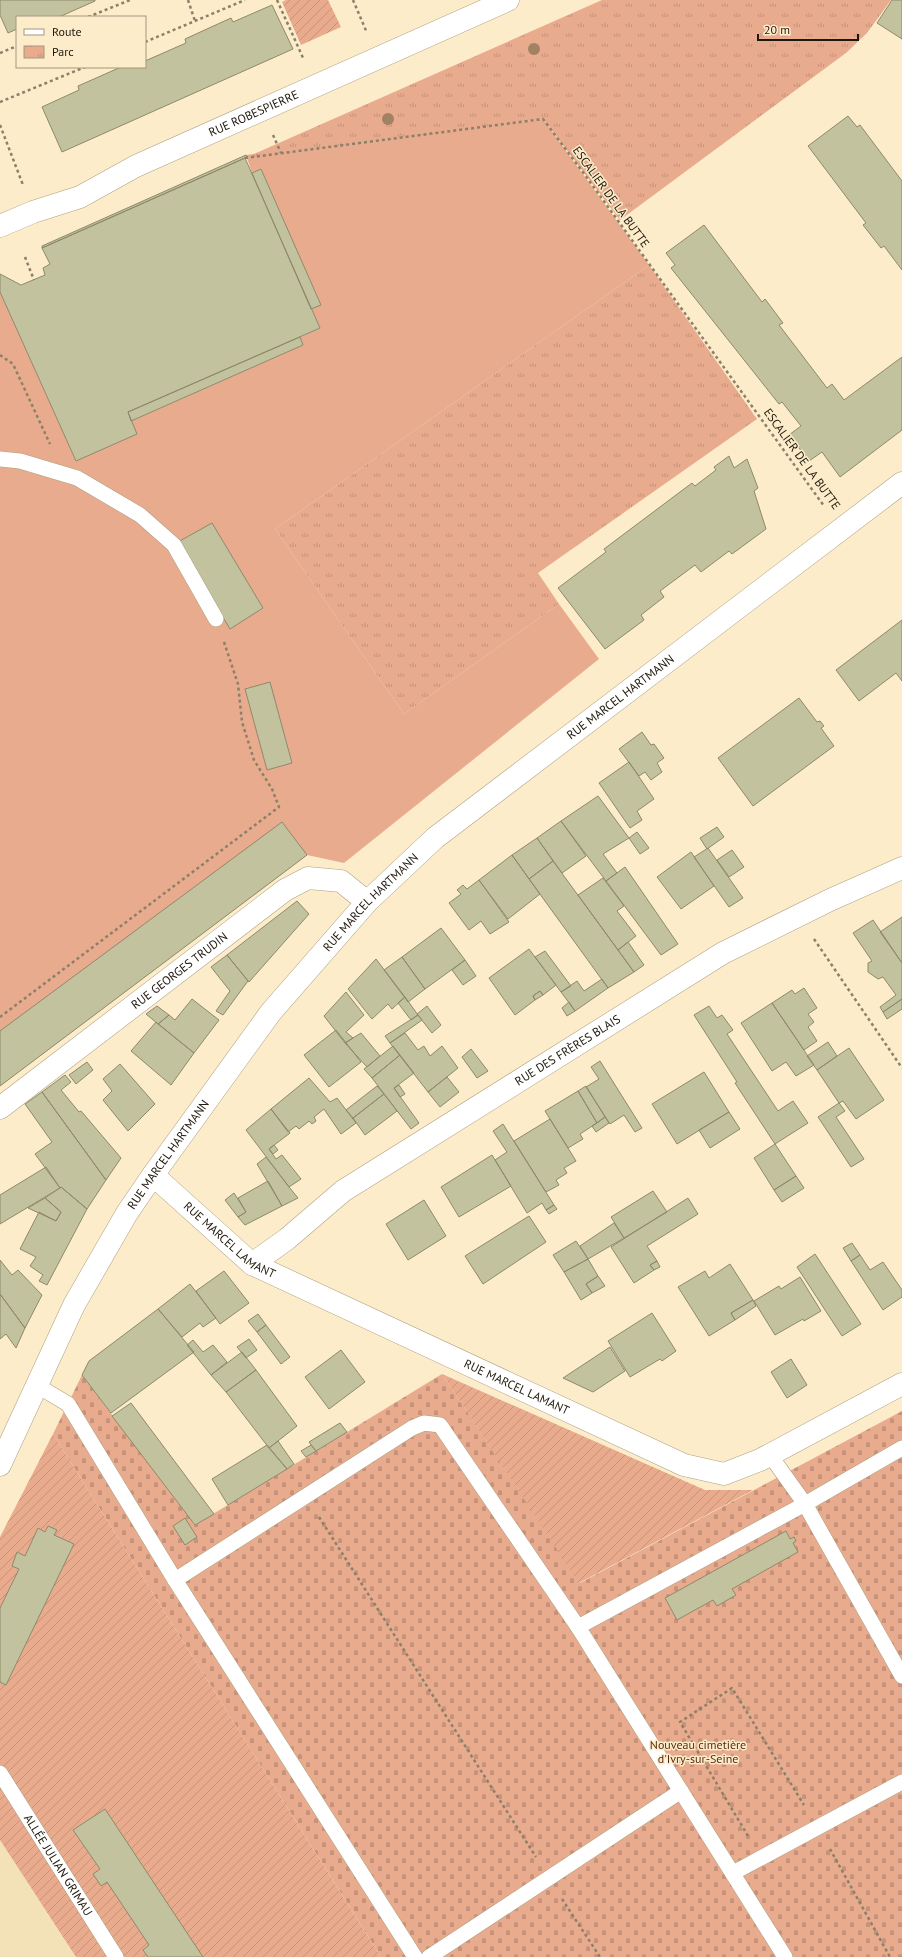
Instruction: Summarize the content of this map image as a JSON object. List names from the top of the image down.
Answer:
{
  "streets": {
    "street": [
      "RUE ROBESPIERRE",
      "RUE MARCEL HARTMANN",
      "RUE GEORGES TRUDIN",
      "RUE DES FRÈRES BLAIS",
      "RUE MARCEL LAMANT"
    ],
    "lane": ["ALLÉE JULIAN GRIMAU"],
    "path": ["ESCALIER DE LA BUTTE"]
  },
  "crossings": [
    ["ESCALIER DE LA BUTTE", "RUE MARCEL HARTMANN"],
    ["RUE MARCEL HARTMANN", "RUE GEORGES TRUDIN"],
    ["RUE MARCEL HARTMANN", "RUE MARCEL LAMANT"],
    ["RUE DES FRÈRES BLAIS", "RUE MARCEL LAMANT"]
  ],
  "parks": ["Nouveau cimetière d'Ivry-sur-Seine"],
  "legend": ["Route", "Parc"],
  "scale_bar": "20 m"
}
